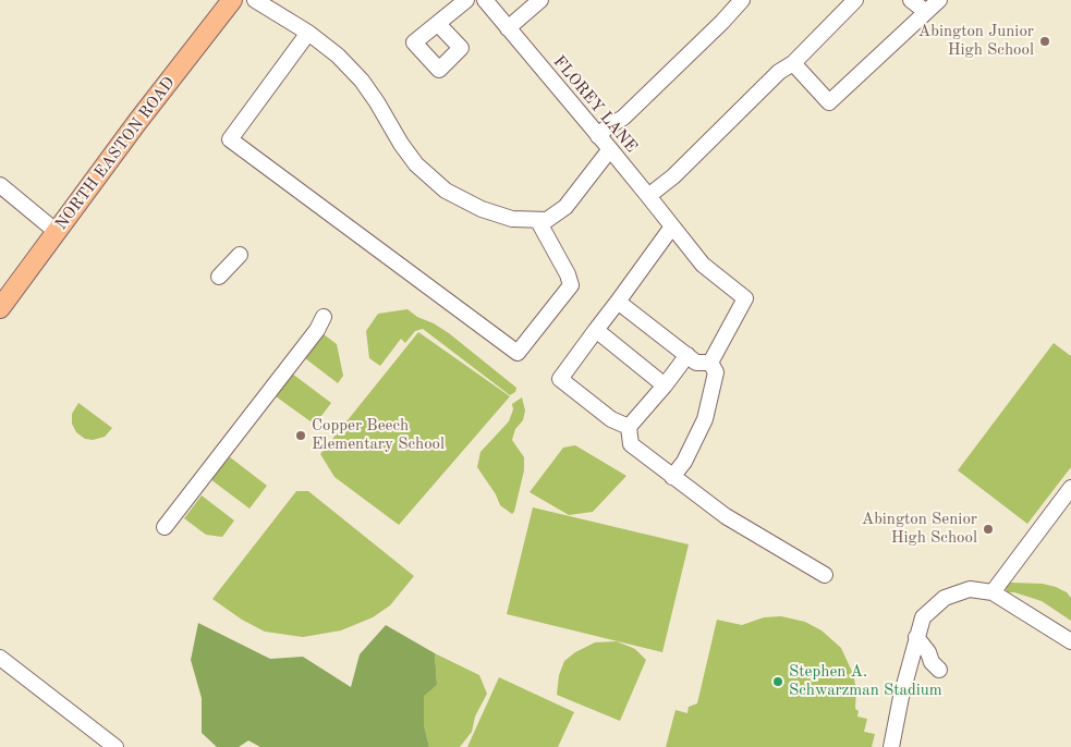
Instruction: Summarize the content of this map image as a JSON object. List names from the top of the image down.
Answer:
{
  "streets": {
    "main road": ["NORTH EASTON ROAD"],
    "street": ["FLOREY LANE"]
  },
  "places": [
    "Abington Junior High School",
    "Copper Beech Elementary School",
    "Abington Senior High School",
    "Stephen A. Schwarzman Stadium"
  ]
}
